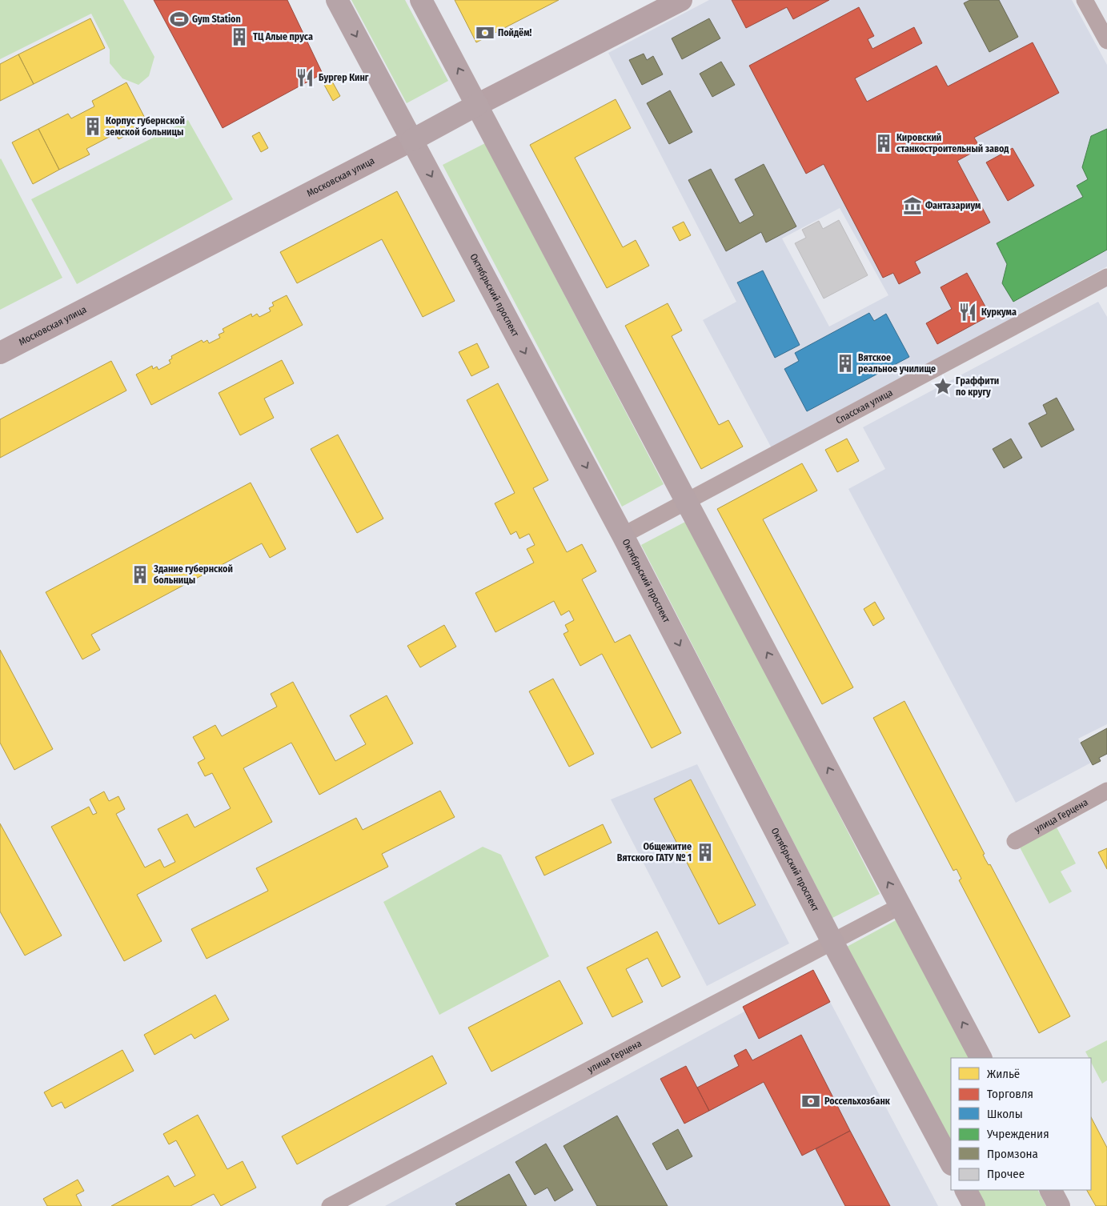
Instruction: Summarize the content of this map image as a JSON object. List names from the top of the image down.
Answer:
{
  "streets": {
    "main road": ["Московская улица", "Октябрьский проспект"],
    "street": ["Спасская улица", "улица Герцена"]
  },
  "crossings": [
    ["Московская улица", "Октябрьский проспект"],
    ["Октябрьский проспект", "Спасская улица"],
    ["Октябрьский проспект", "улица Герцена"]
  ],
  "places": {
    "sports": ["Gym Station"],
    "bank": ["Пойдём!", "Россельхозбанк"],
    "building": [
      "ТЦ Алые пруса",
      "Корпус губернской земской больницы",
      "Кировский станкостроительный завод",
      "Вятское реальное училище",
      "Здание губернской больницы",
      "Общежитие Вятского ГАТУ № 1"
    ],
    "restaurant": ["Бургер Кинг", "Куркума"],
    "museum": ["Фантазариум"],
    "place": ["Граффити по кругу"]
  },
  "legend": [
    "Жильё",
    "Торговля",
    "Школы",
    "Учреждения",
    "Промзона",
    "Прочее"
  ]
}
